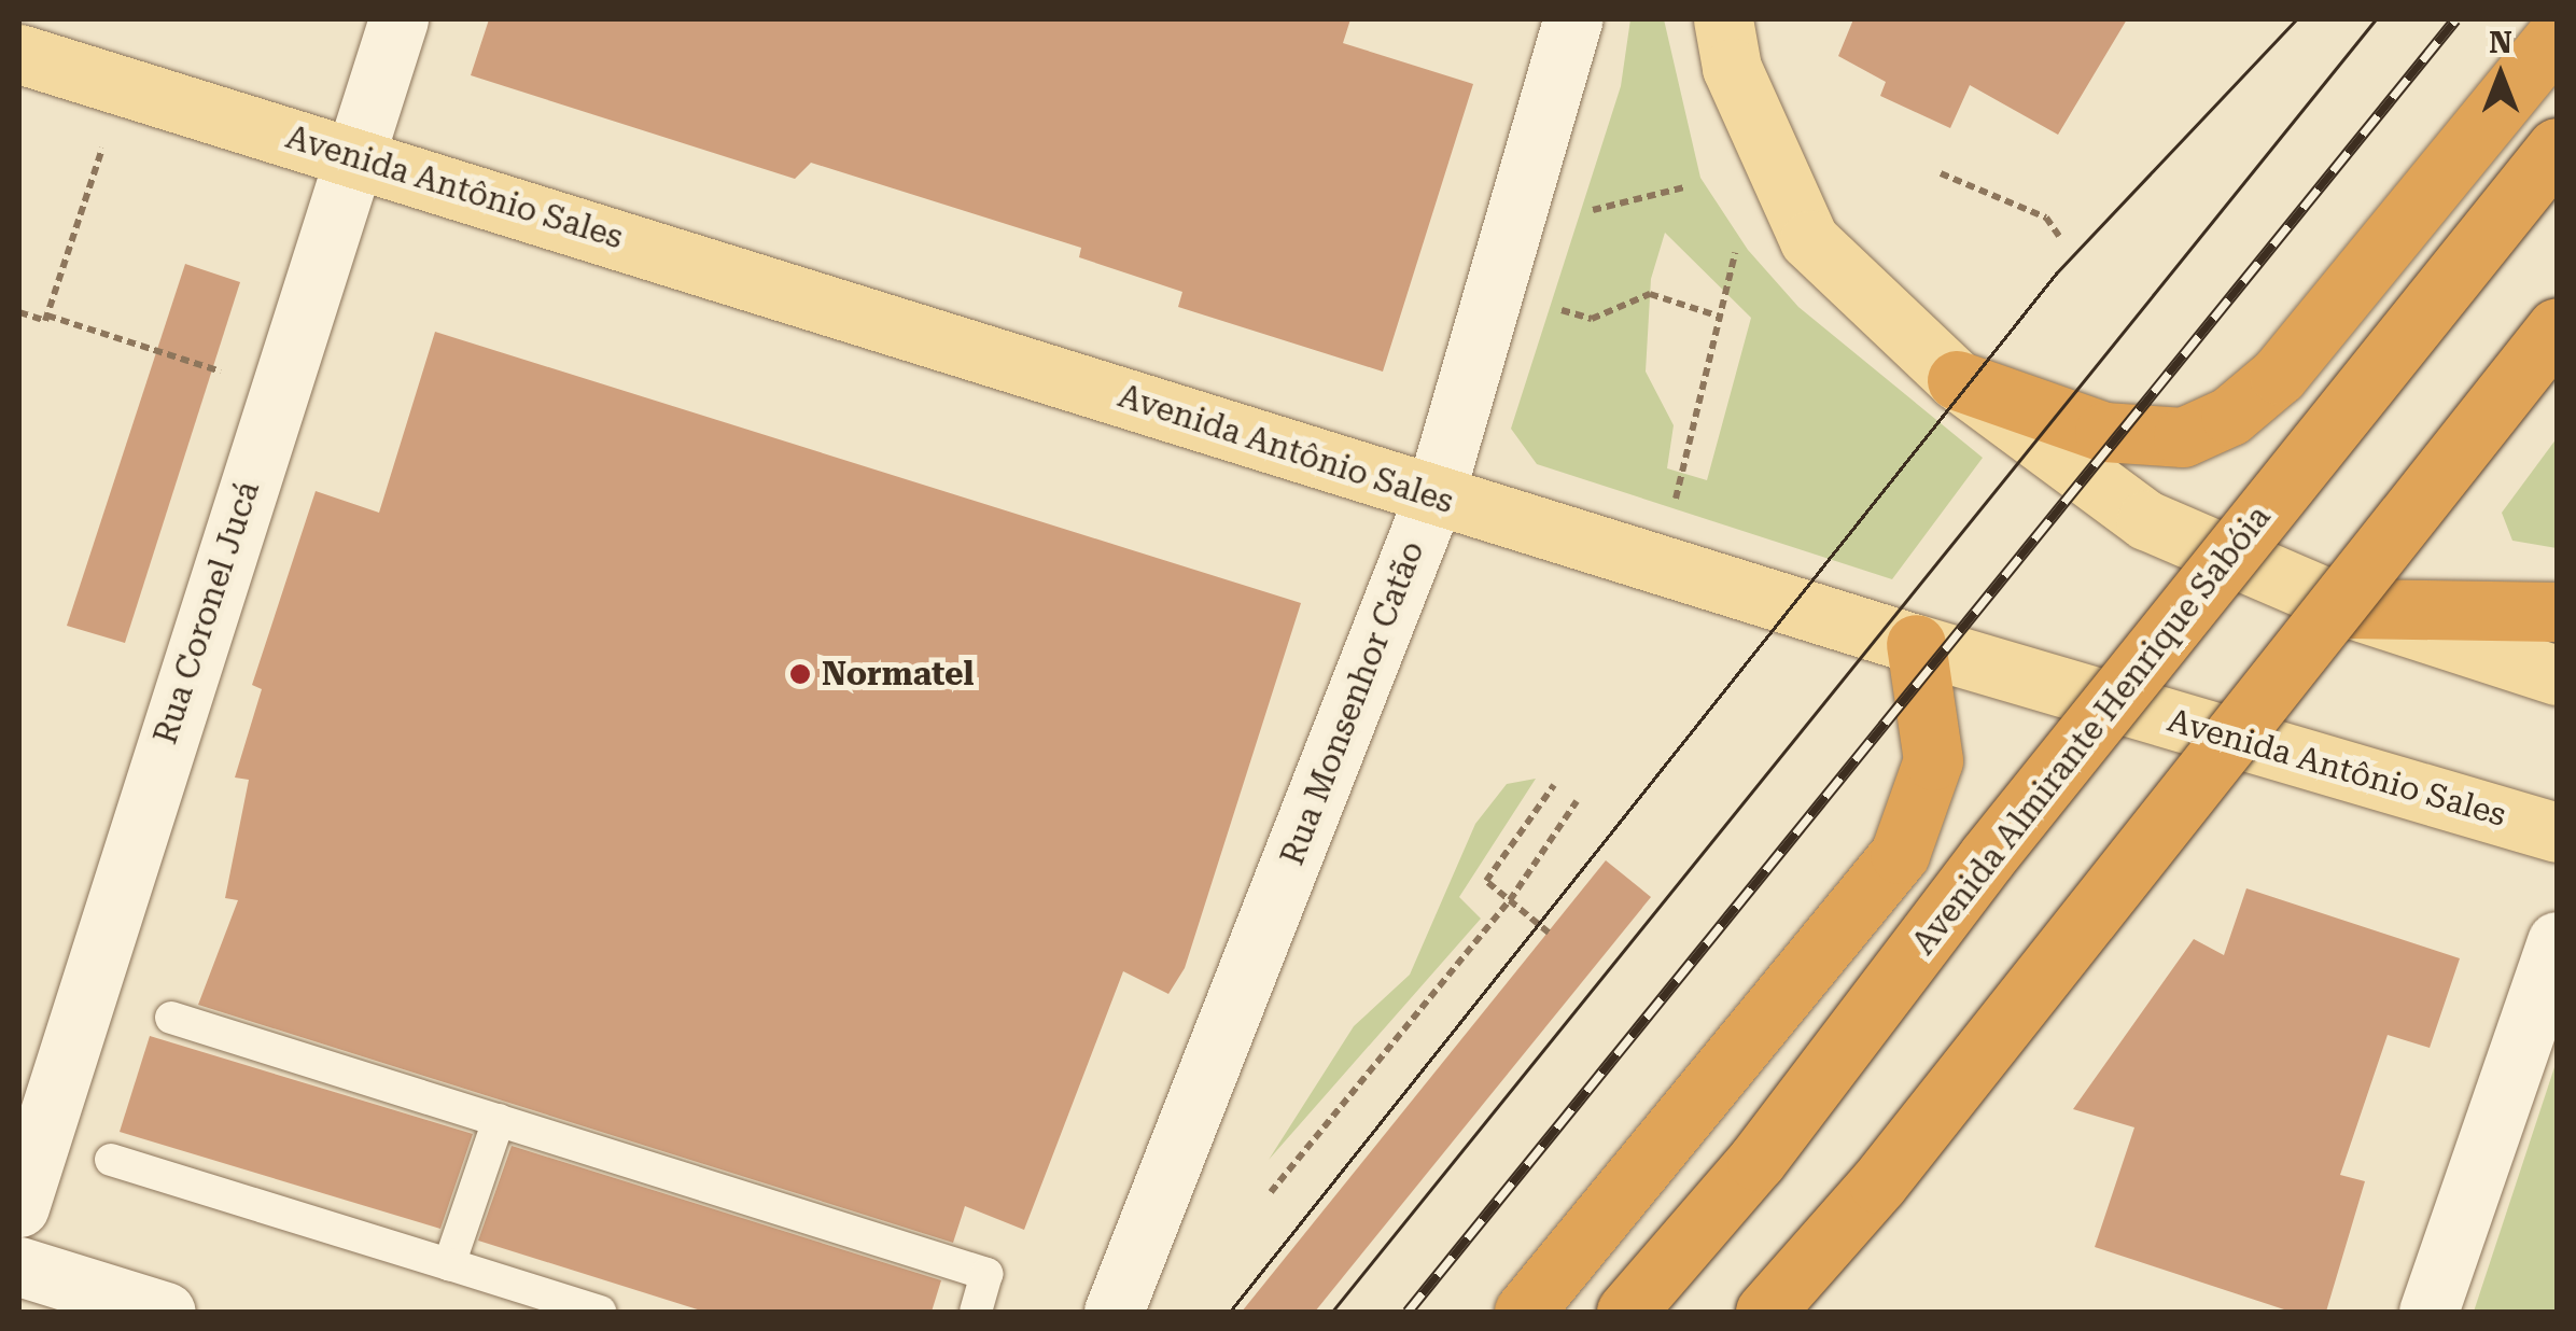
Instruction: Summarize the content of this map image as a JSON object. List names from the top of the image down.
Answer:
{
  "streets": {
    "highway": ["Avenida Almirante Henrique Sabóia"],
    "main road": ["Avenida Antônio Sales"],
    "street": ["Rua Coronel Jucá", "Rua Monsenhor Catão"]
  },
  "crossings": [
    ["Avenida Antônio Sales", "Rua Coronel Jucá"],
    ["Avenida Antônio Sales", "Rua Monsenhor Catão"]
  ],
  "places": ["Normatel"],
  "north": "top"
}
